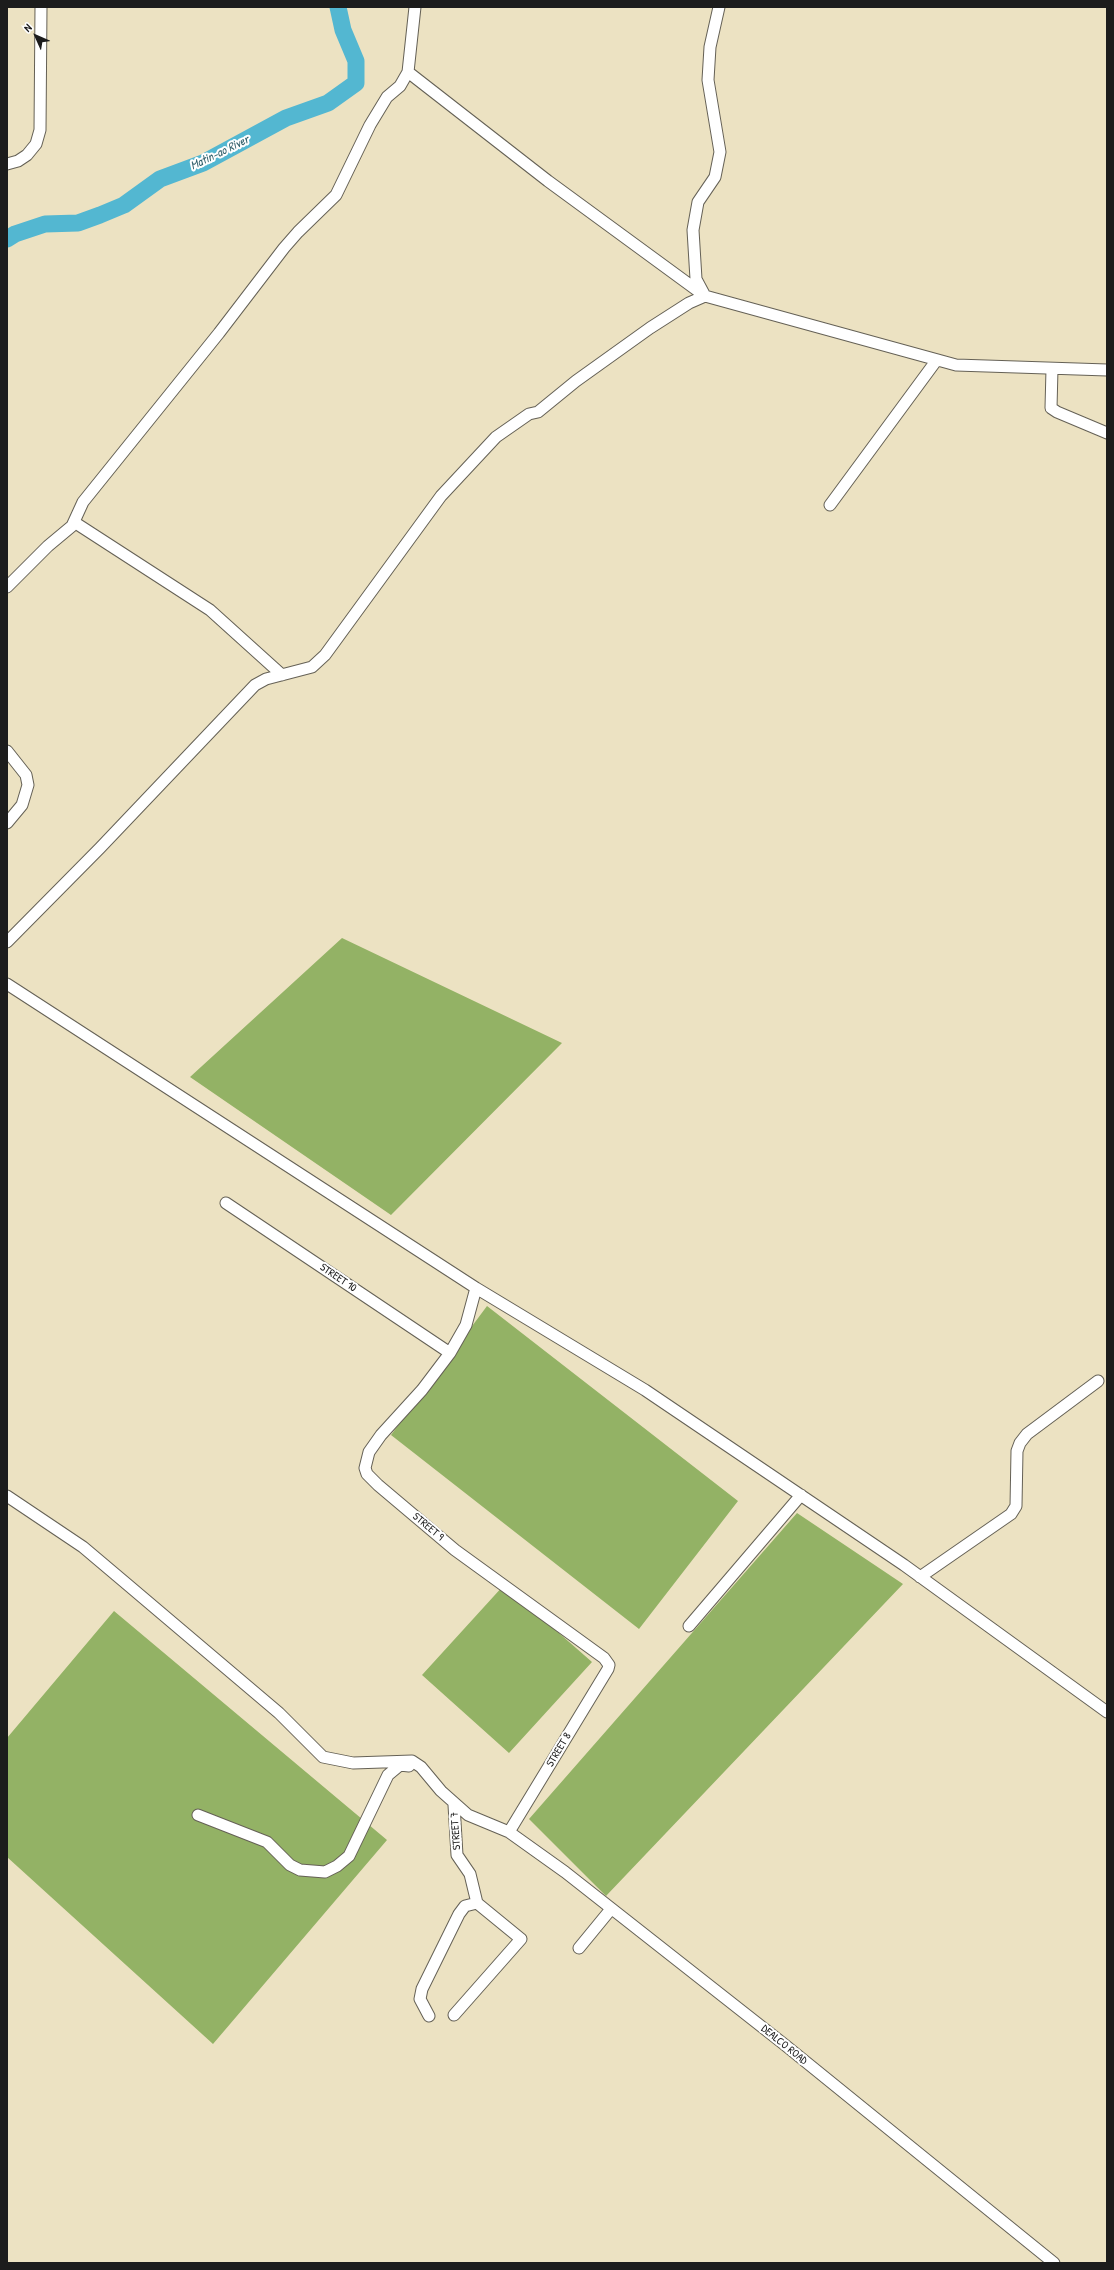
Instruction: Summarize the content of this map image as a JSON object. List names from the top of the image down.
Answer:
{
  "streets": {
    "street": [
      "STREET 10",
      "STREET 9",
      "STREET 8",
      "STREET 7",
      "DEALCO ROAD"
    ]
  },
  "crossings": [
    ["STREET 10", "STREET 9"],
    ["STREET 9", "STREET 8"],
    ["STREET 8", "DEALCO ROAD"],
    ["STREET 7", "DEALCO ROAD"]
  ],
  "water": ["Matin-ao River"],
  "north": "top left"
}
